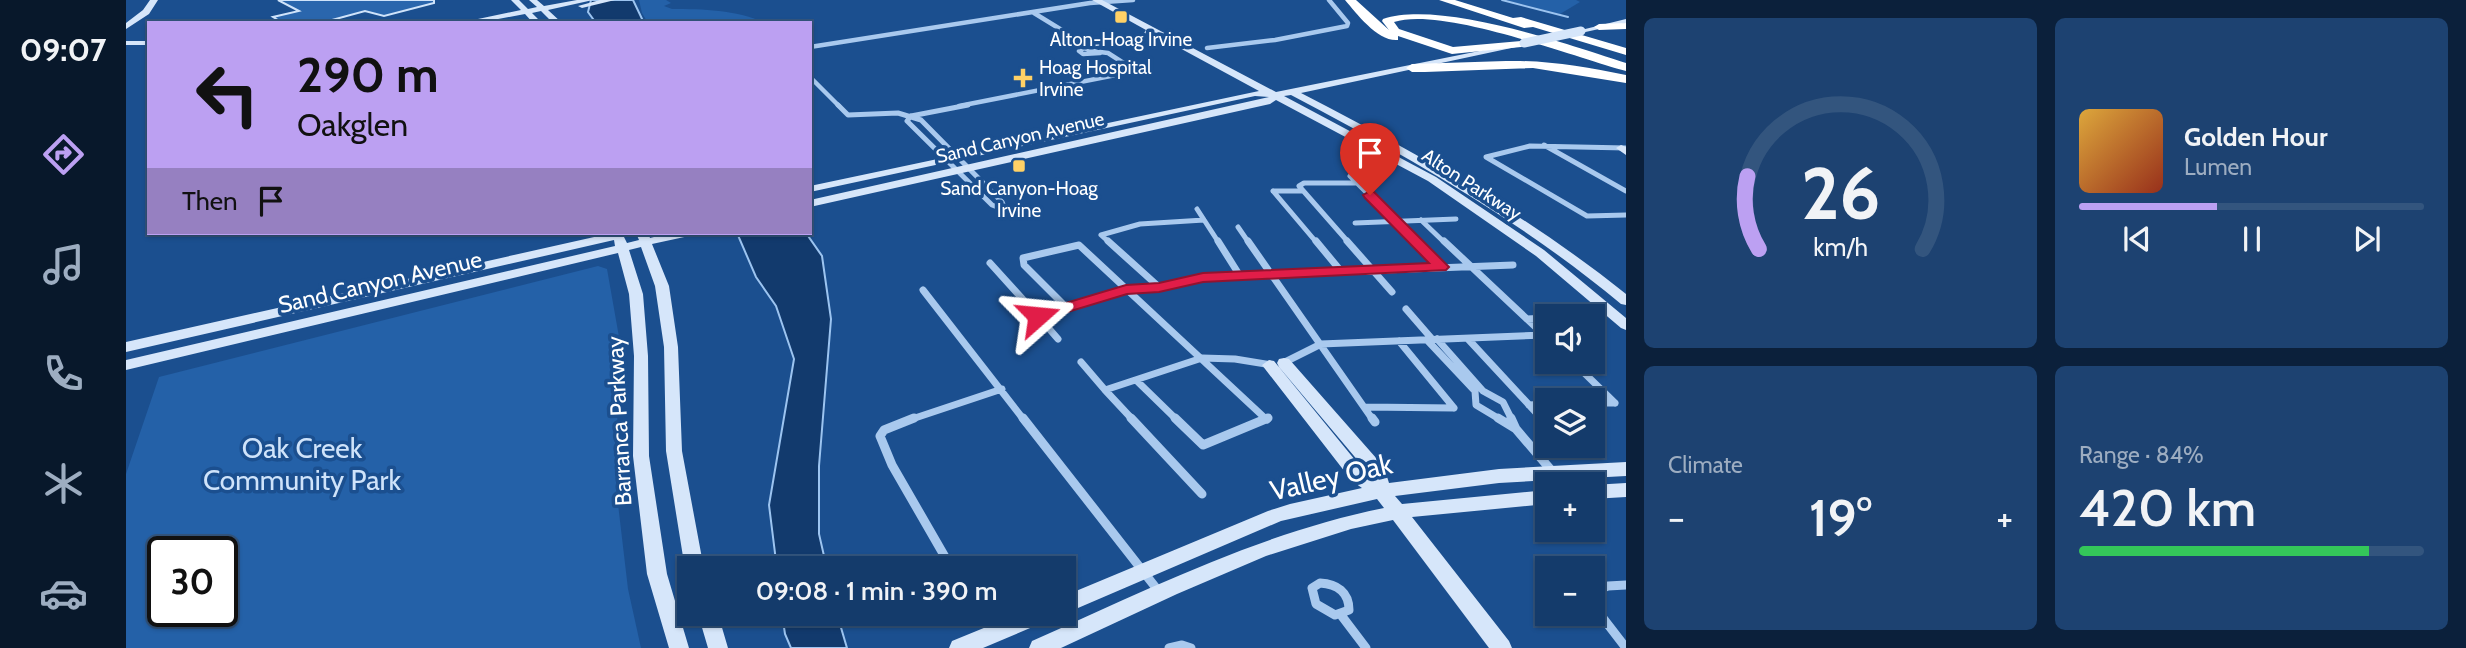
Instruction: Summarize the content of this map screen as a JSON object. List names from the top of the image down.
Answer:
{
  "streets": {
    "main road": [
      "Sand Canyon Avenue",
      "Alton Parkway",
      "Barranca Parkway",
      "Valley Oak"
    ]
  },
  "crossings": [
    ["Sand Canyon Avenue", "Alton Parkway"],
    ["Sand Canyon Avenue", "Barranca Parkway"]
  ],
  "parks": ["Oak Creek Community Park"],
  "places": {
    "transit": ["Alton-Hoag Irvine", "Sand Canyon-Hoag Irvine"],
    "health": ["Hoag Hospital Irvine"]
  },
  "page": {
    "tabs": "09:07",
    "turn": ["290 m", "Oakglen"],
    "song": ["Golden Hour", "Lumen"],
    "then": "Then",
    "map_buttons": ["+", "−"],
    "tile": [
      "Climate",
      ["Range · 84%", "420 km"]
    ],
    "heat": ["−", "19°", "+"],
    "limit": "30",
    "trip": "09:08 · 1 min · 390 m",
    "gauge": ["26", "km/h"]
  }
}
